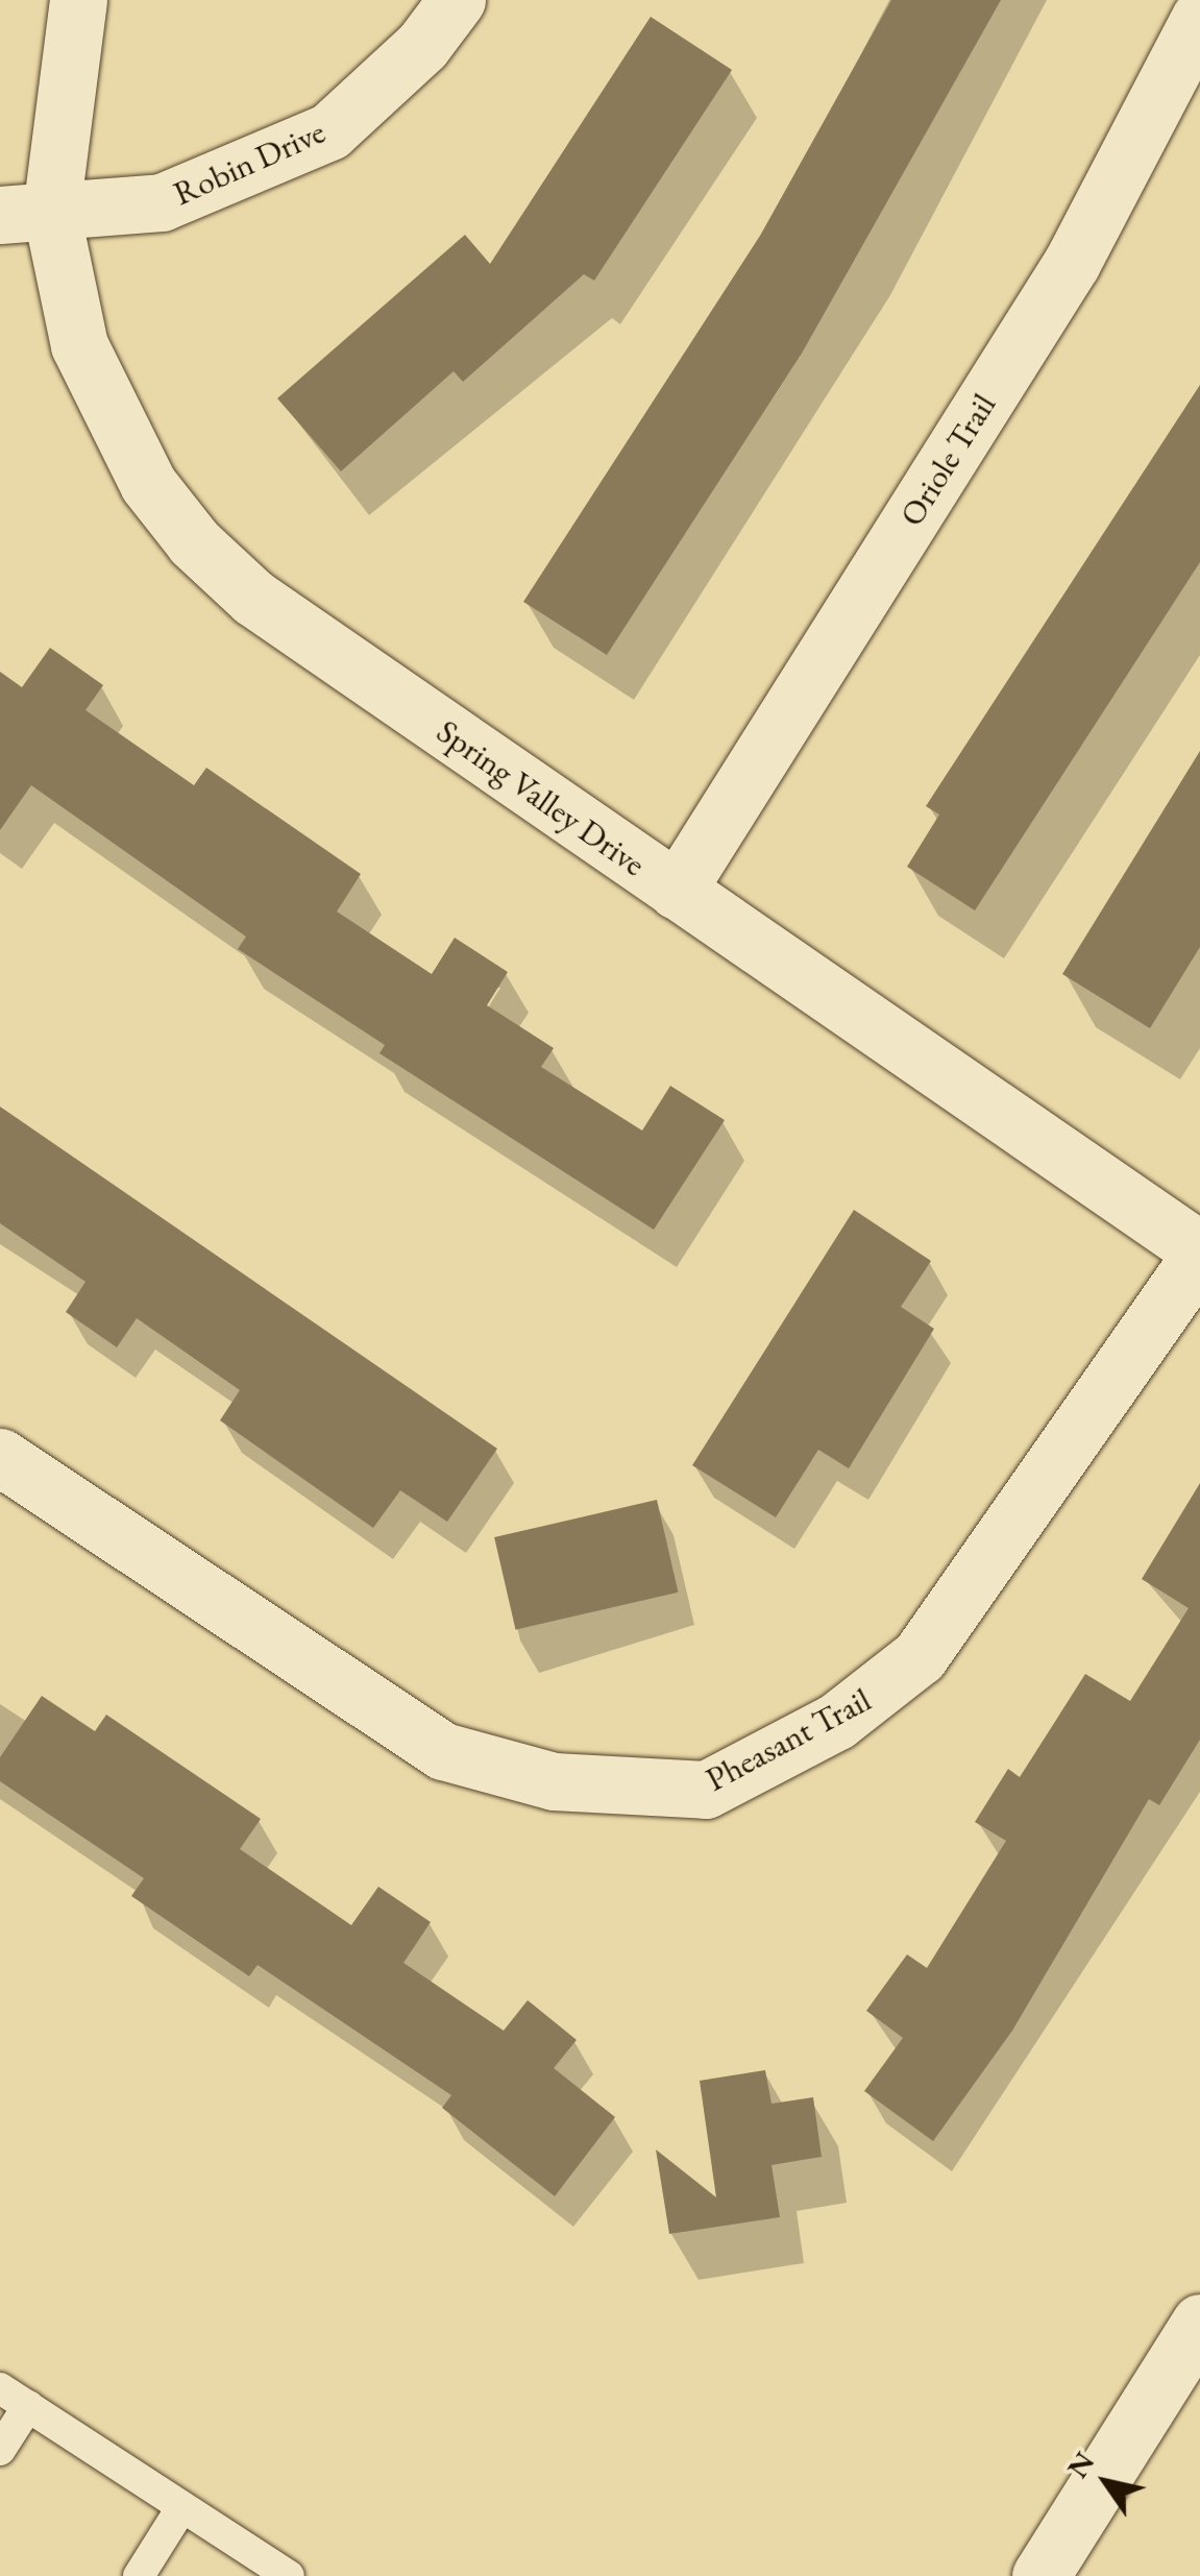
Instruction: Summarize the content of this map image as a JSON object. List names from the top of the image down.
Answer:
{
  "streets": {
    "street": [
      "Robin Drive",
      "Oriole Trail",
      "Spring Valley Drive",
      "Pheasant Trail"
    ]
  },
  "crossings": [
    ["Robin Drive", "Spring Valley Drive"],
    ["Oriole Trail", "Spring Valley Drive"],
    ["Spring Valley Drive", "Pheasant Trail"]
  ],
  "north": "top left"
}
